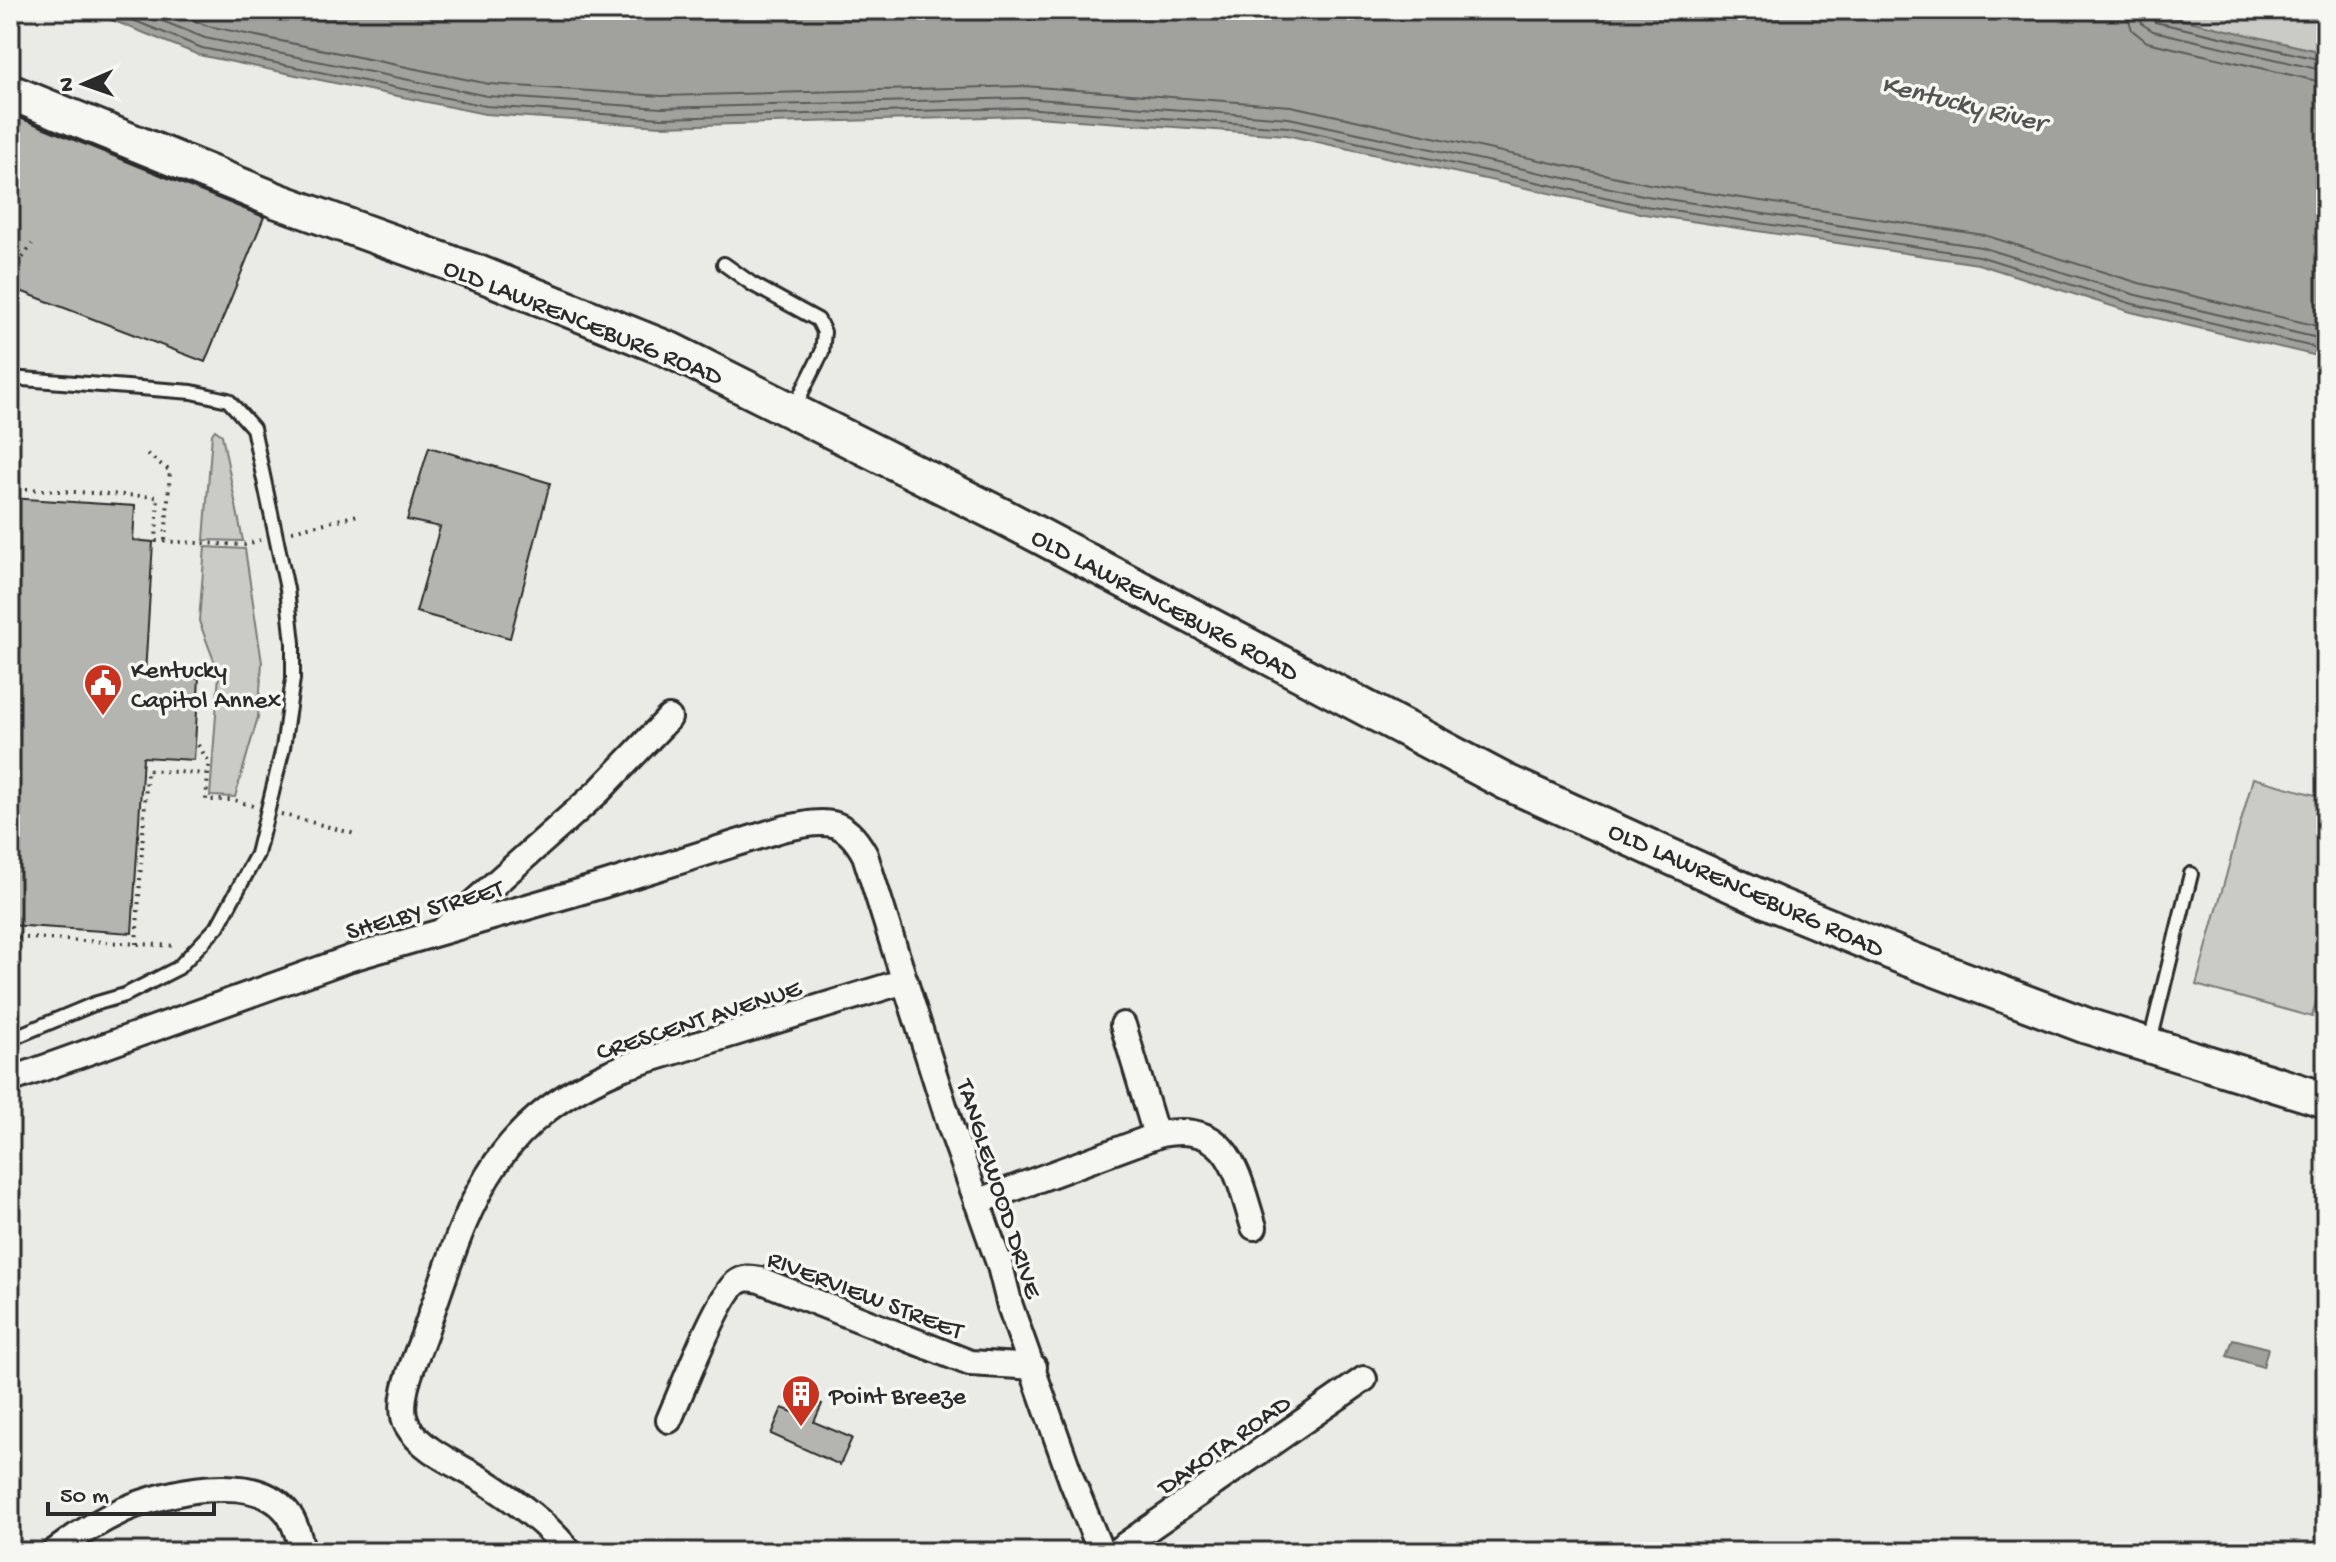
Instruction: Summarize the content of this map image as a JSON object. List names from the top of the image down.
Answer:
{
  "streets": {
    "main road": ["OLD LAWRENCEBURG ROAD"],
    "street": [
      "SHELBY STREET",
      "CRESCENT AVENUE",
      "TANGLEWOOD DRIVE",
      "RIVERVIEW STREET",
      "DAKOTA ROAD"
    ]
  },
  "crossings": [
    ["SHELBY STREET", "TANGLEWOOD DRIVE"],
    ["CRESCENT AVENUE", "TANGLEWOOD DRIVE"],
    ["TANGLEWOOD DRIVE", "RIVERVIEW STREET"]
  ],
  "water": ["Kentucky River"],
  "places": {
    "public building": ["Kentucky Capitol Annex"],
    "building": ["Point Breeze"]
  },
  "scale_bar": "50 m",
  "north": "left"
}
